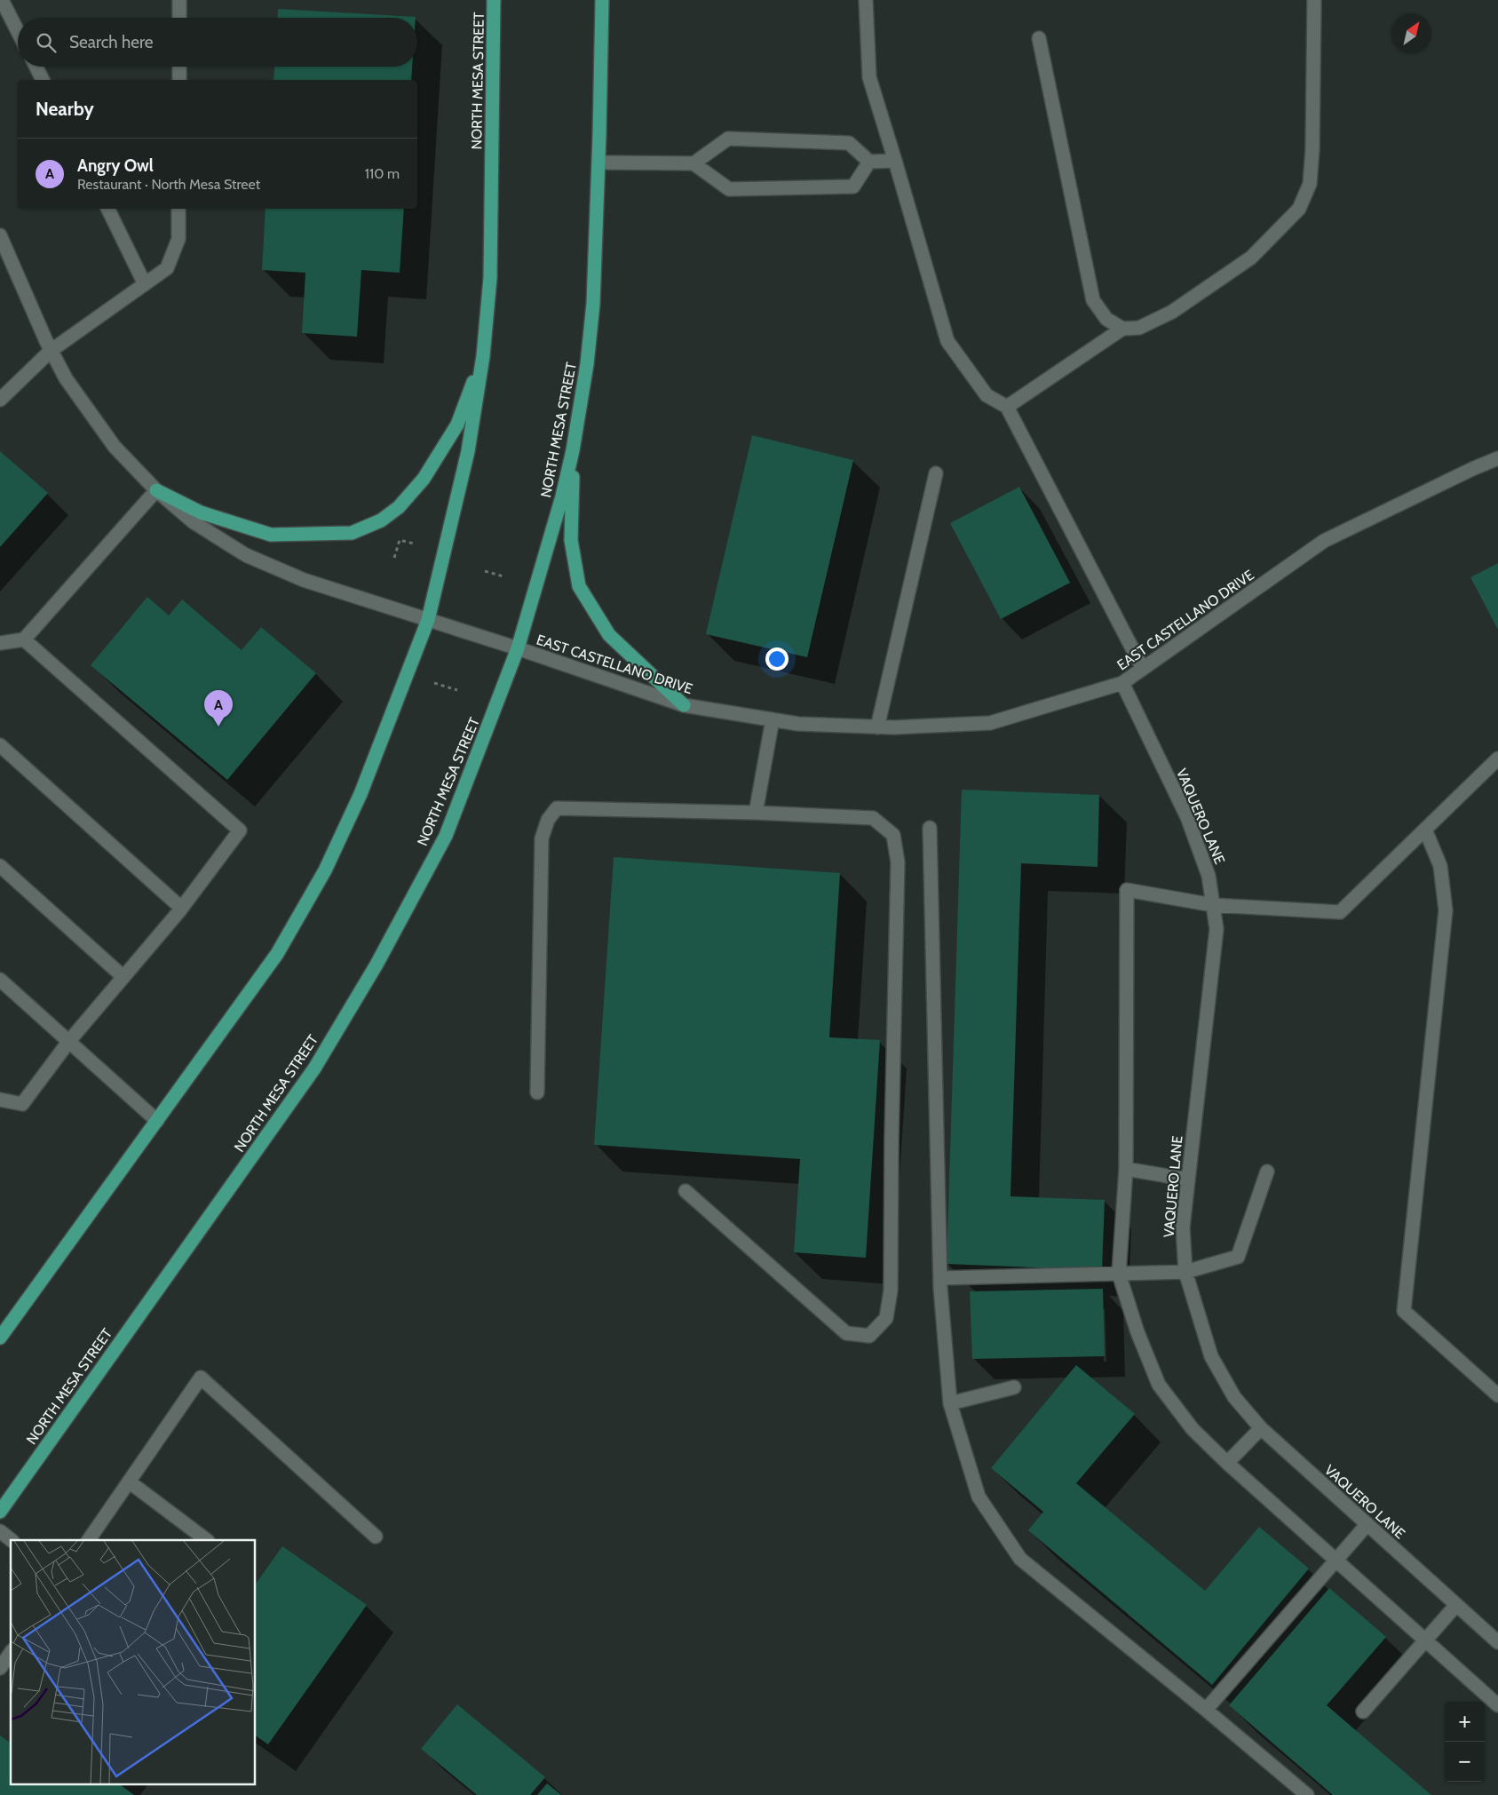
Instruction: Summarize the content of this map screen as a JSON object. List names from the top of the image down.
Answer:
{
  "streets": {
    "main road": ["NORTH MESA STREET"],
    "street": ["EAST CASTELLANO DRIVE", "VAQUERO LANE"]
  },
  "crossings": [
    ["NORTH MESA STREET", "EAST CASTELLANO DRIVE"],
    ["EAST CASTELLANO DRIVE", "VAQUERO LANE"]
  ],
  "north": "top right",
  "page": {
    "search": "Search here",
    "heading": "Nearby",
    "list": [
      {
        "mark": "A",
        "name": "Angry Owl",
        "note": "Restaurant · North Mesa Street",
        "value": "110 m"
      }
    ],
    "pins": "A",
    "map_buttons": ["+", "−"]
  }
}
